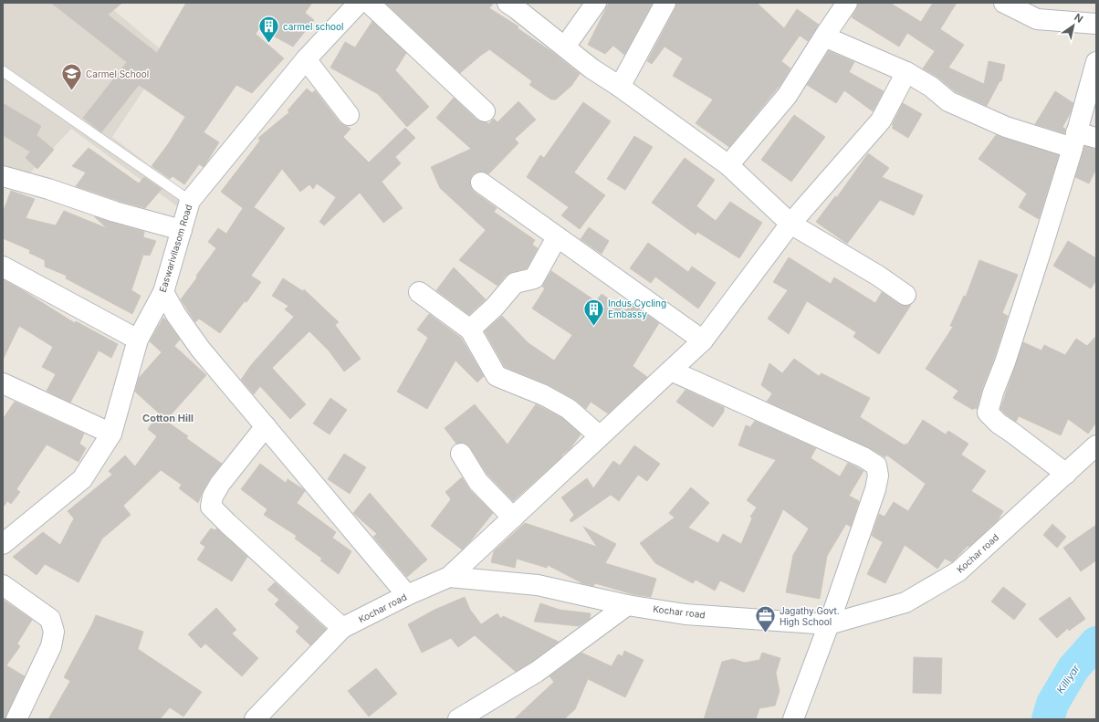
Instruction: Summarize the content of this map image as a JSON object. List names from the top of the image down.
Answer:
{
  "streets": {
    "street": ["Easwarivilasom Road", "Kochar road"]
  },
  "districts": ["Cotton Hill"],
  "water": ["Killiyar"],
  "places": {
    "building": ["carmel school", "Indus Cycling Embassy"],
    "school or university": ["Carmel School"],
    "office": ["Jagathy Govt. High School"]
  },
  "north": "top right"
}
